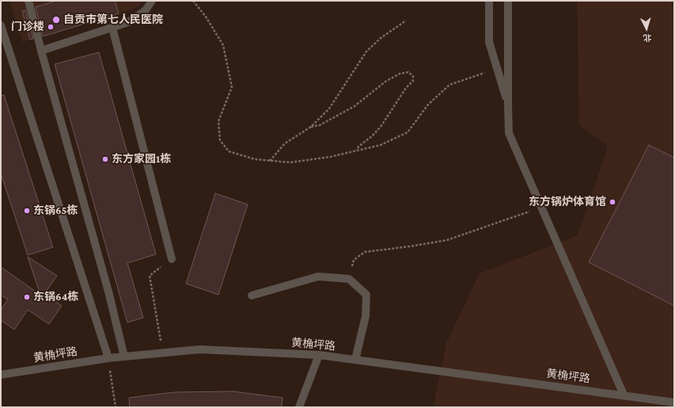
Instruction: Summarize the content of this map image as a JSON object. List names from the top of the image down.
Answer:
{
  "streets": {
    "street": ["黄桷坪路"]
  },
  "places": [
    "自贡市第七人民医院",
    "门诊楼",
    "东方家园1栋",
    "东方锅炉体育馆",
    "东锅65栋",
    "东锅64栋"
  ],
  "north": "bottom"
}
